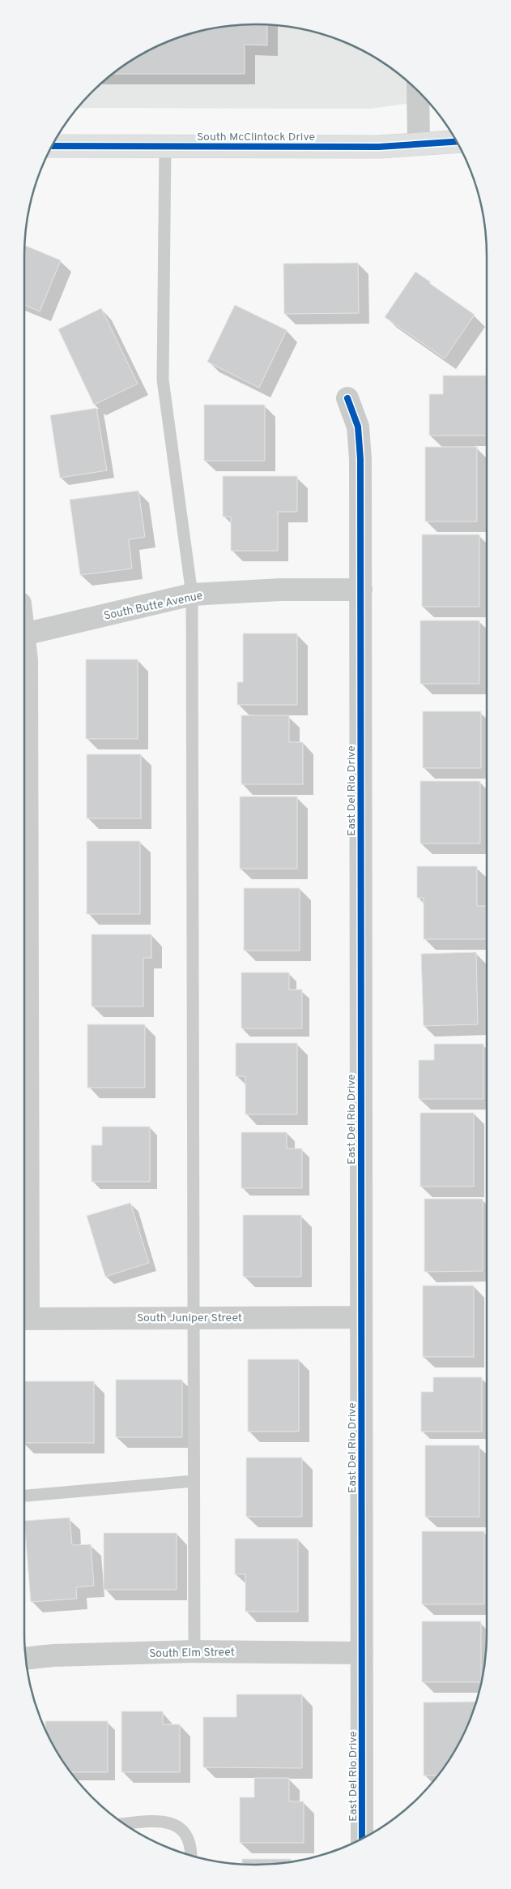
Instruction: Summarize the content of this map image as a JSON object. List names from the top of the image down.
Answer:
{
  "streets": {
    "main road": ["South McClintock Drive"],
    "street": [
      "South Butte Avenue",
      "East Del Rio Drive",
      "South Juniper Street",
      "South Elm Street"
    ]
  },
  "crossings": [
    ["South Butte Avenue", "East Del Rio Drive"],
    ["East Del Rio Drive", "South Juniper Street"],
    ["East Del Rio Drive", "South Elm Street"]
  ]
}
